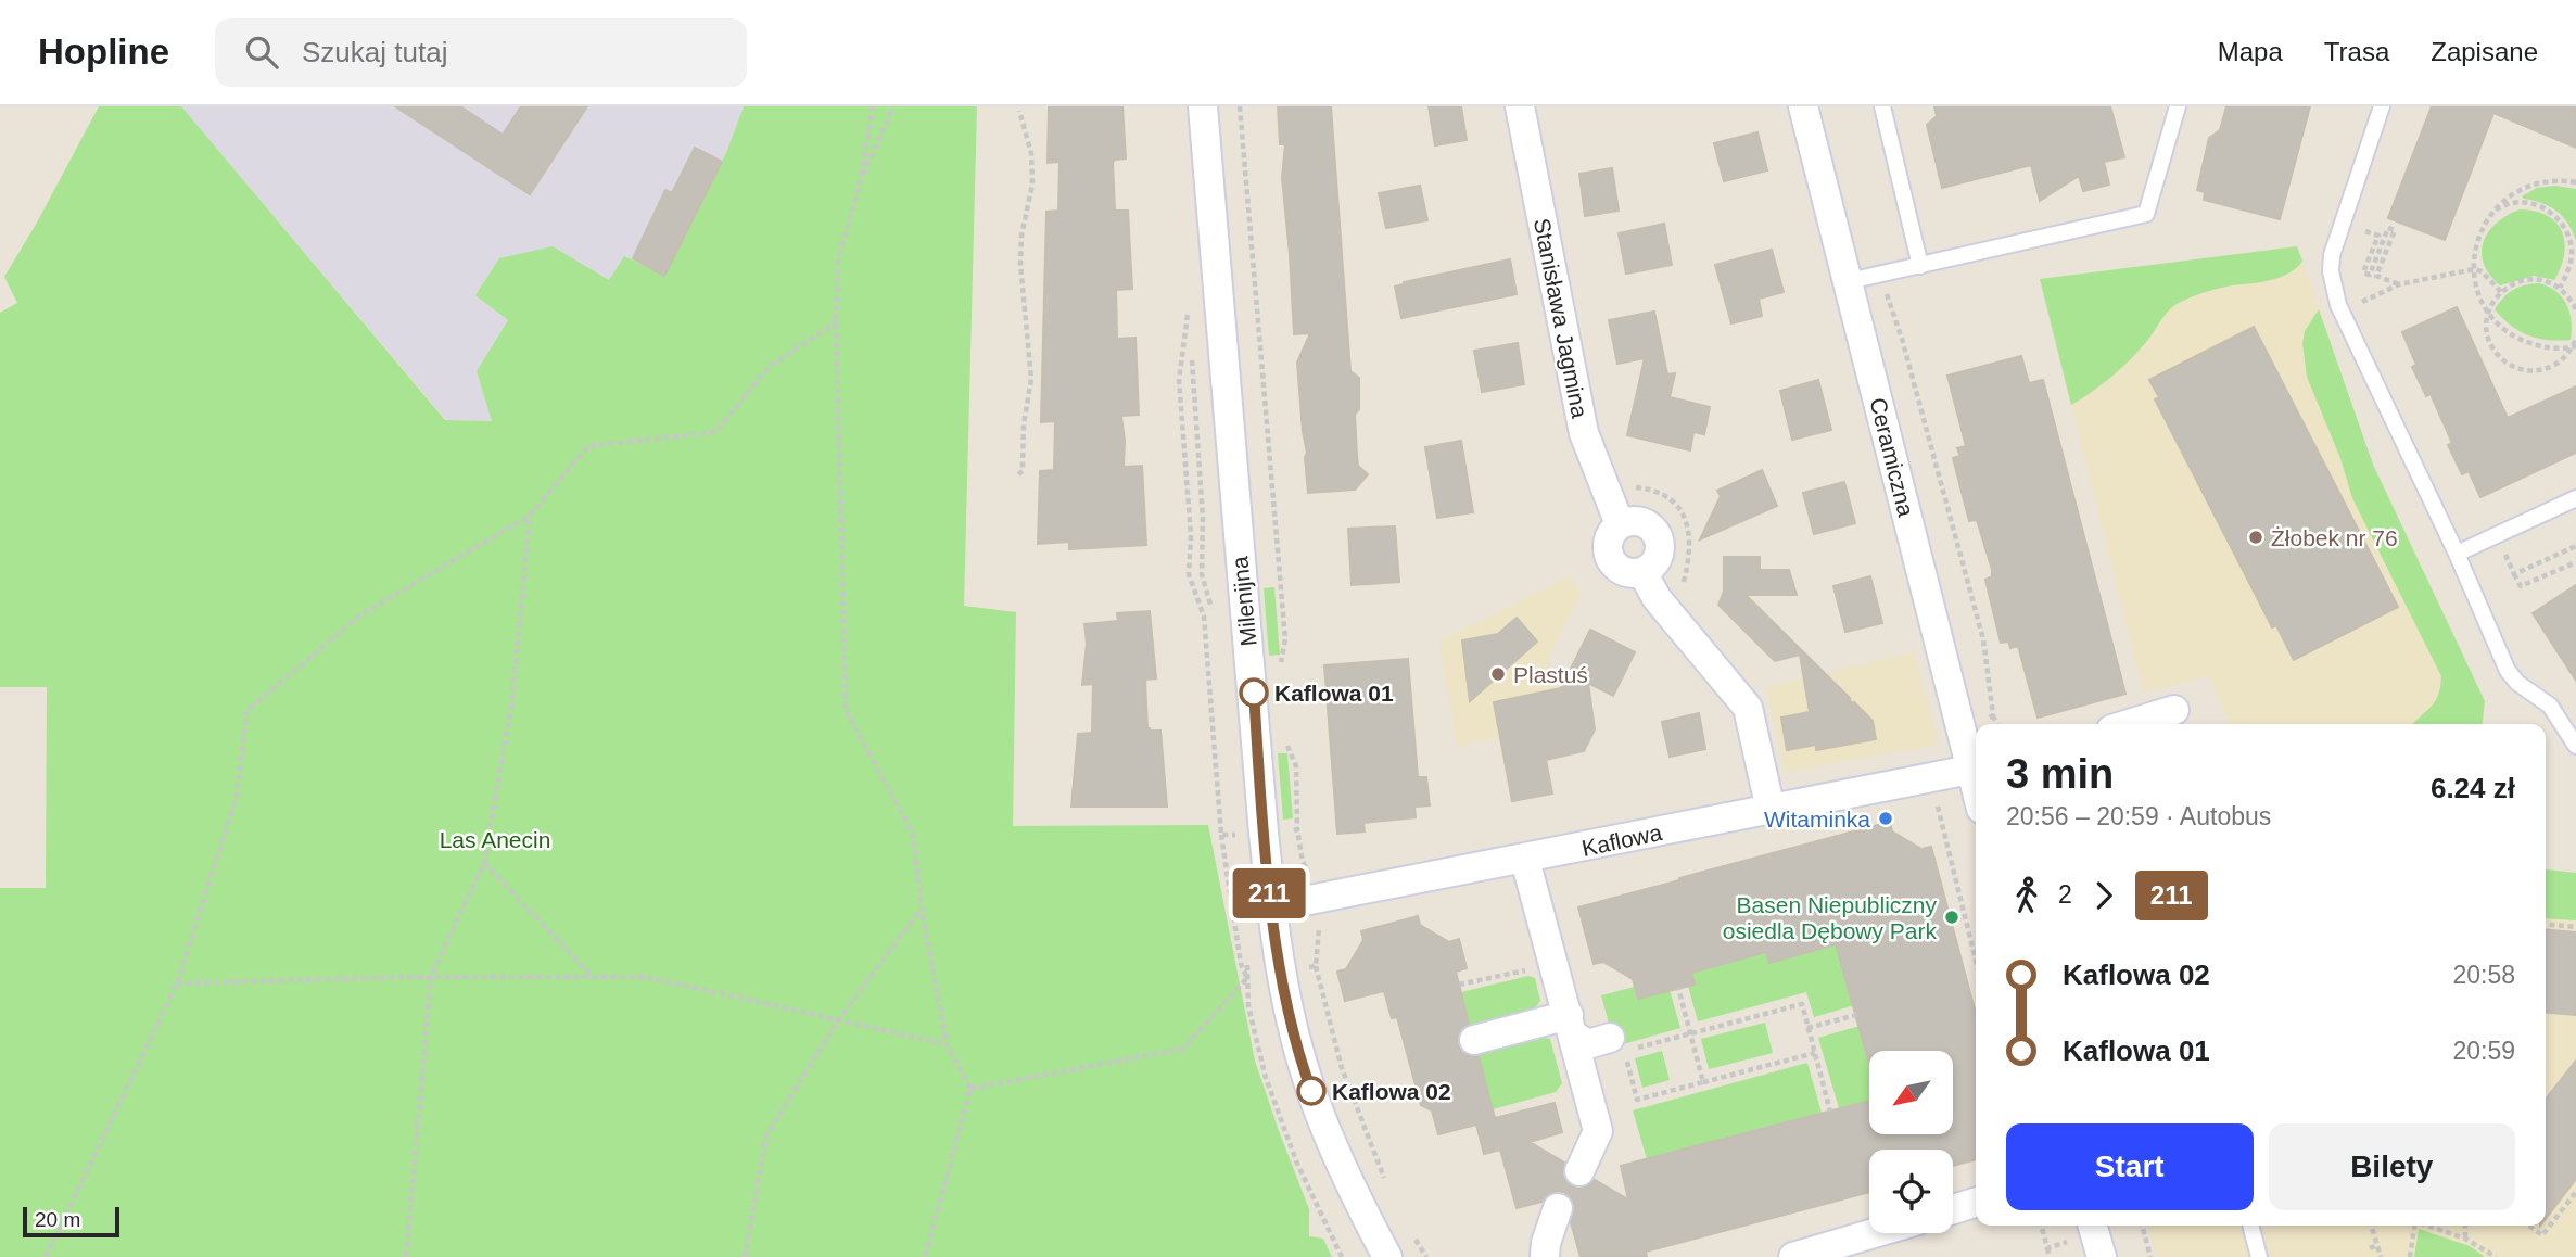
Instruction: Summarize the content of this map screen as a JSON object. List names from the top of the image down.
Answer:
{
  "streets": {
    "street": [
      "Stanisława Jagmina",
      "Ceramiczna",
      "Milenijna",
      "Kaflowa"
    ]
  },
  "crossings": [
    ["Stanisława Jagmina", "Kaflowa"],
    ["Milenijna", "Kaflowa"]
  ],
  "parks": ["Las Anecin"],
  "places": [
    "Żłobek nr 76",
    "Plastuś",
    "Kaflowa 01",
    "Witaminka",
    "Basen Niepubliczny osiedla Dębowy Park",
    "Kaflowa 02"
  ],
  "lines": ["bus line 211"],
  "scale_bar": "20 m",
  "north": "bottom left",
  "page": {
    "header": "Hopline",
    "search": "Szukaj tutaj",
    "nav": ["Mapa", "Trasa", "Zapisane"],
    "on_map": "211",
    "heading": ["3 min", "20:56 – 20:59 · Autobus", "6.24 zł"],
    "legs": ["2", "211"],
    "list": [
      {
        "name": "Kaflowa 02",
        "value": "20:58"
      },
      {
        "name": "Kaflowa 01",
        "value": "20:59"
      }
    ],
    "buttons": ["Start", "Bilety"],
    "scale": "20 m"
  }
}
